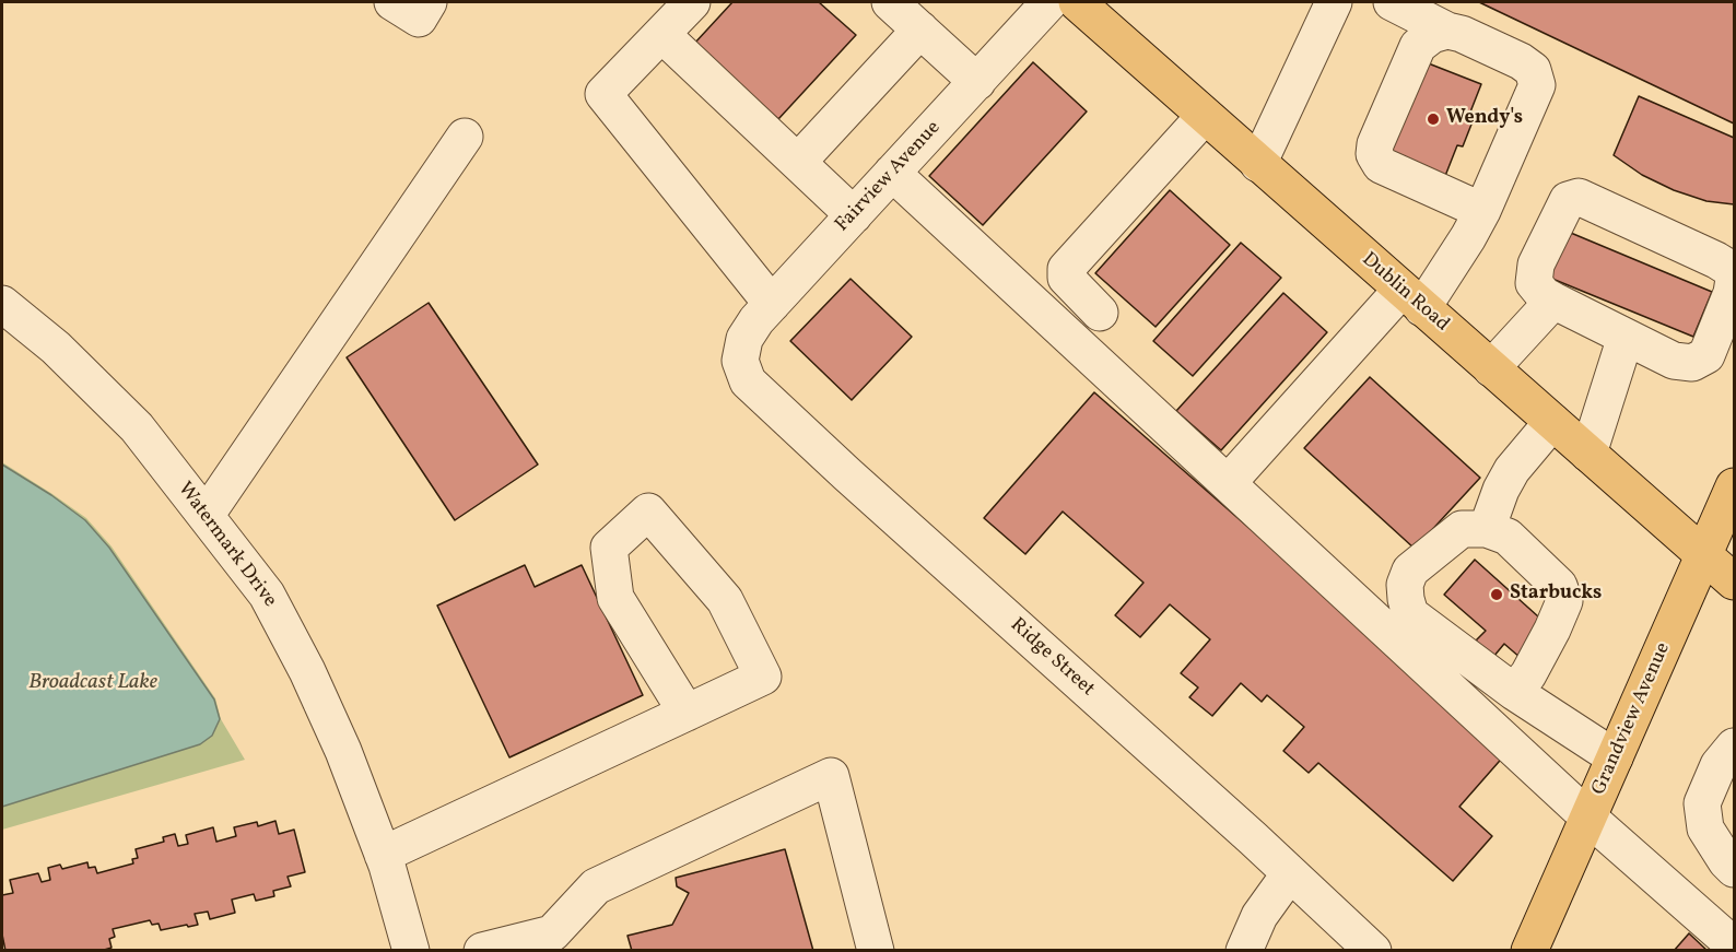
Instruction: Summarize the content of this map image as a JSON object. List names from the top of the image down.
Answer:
{
  "streets": {
    "main road": ["Dublin Road", "Grandview Avenue"],
    "street": ["Fairview Avenue", "Watermark Drive", "Ridge Street"]
  },
  "crossings": [
    ["Fairview Avenue", "Ridge Street"],
    ["Dublin Road", "Grandview Avenue"]
  ],
  "water": ["Broadcast Lake"],
  "places": ["Wendy's", "Starbucks"]
}
